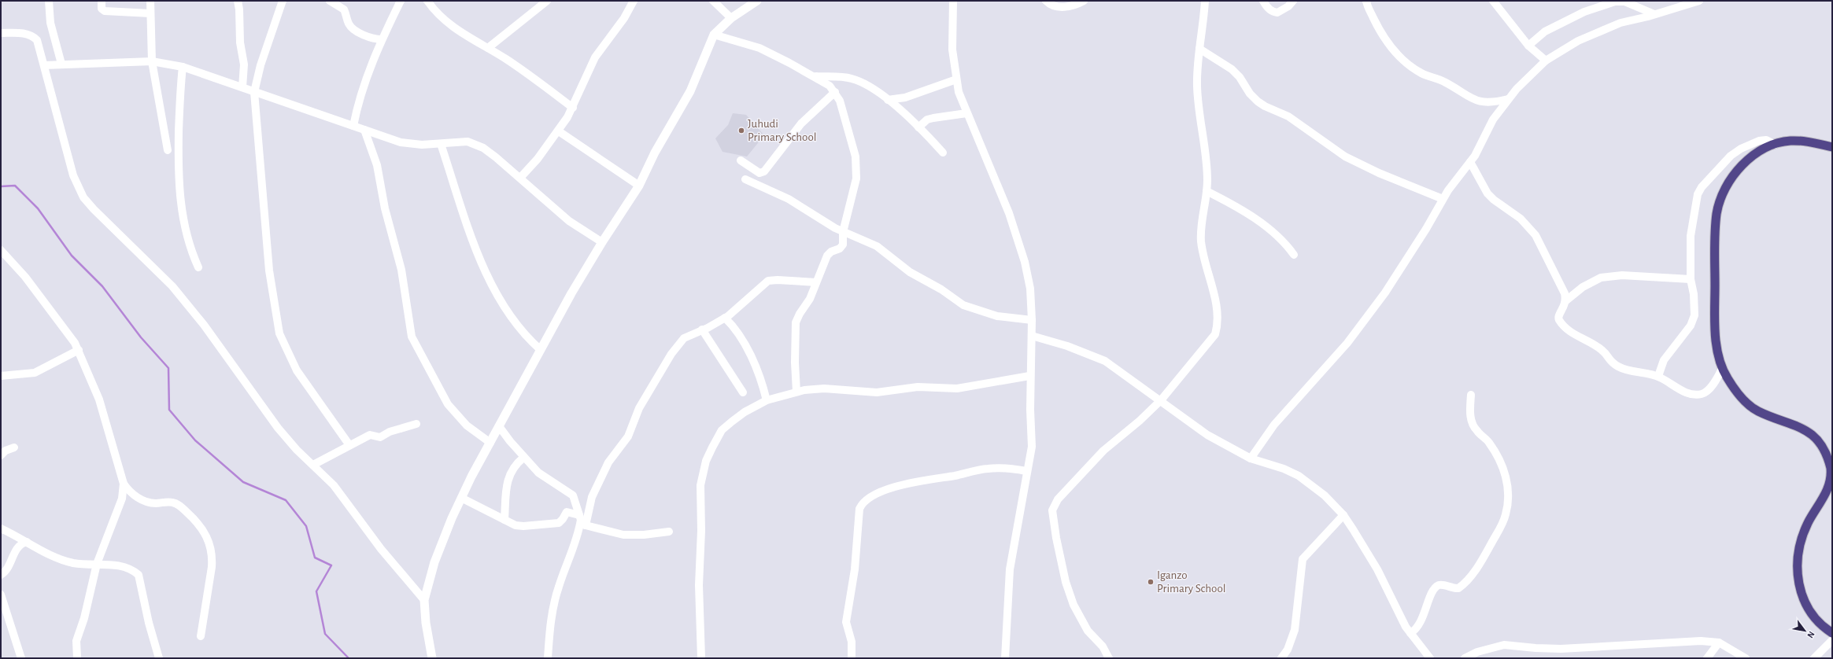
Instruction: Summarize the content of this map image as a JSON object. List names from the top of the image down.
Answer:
{
  "places": ["Juhudi Primary School", "Iganzo Primary School"],
  "north": "bottom right"
}
